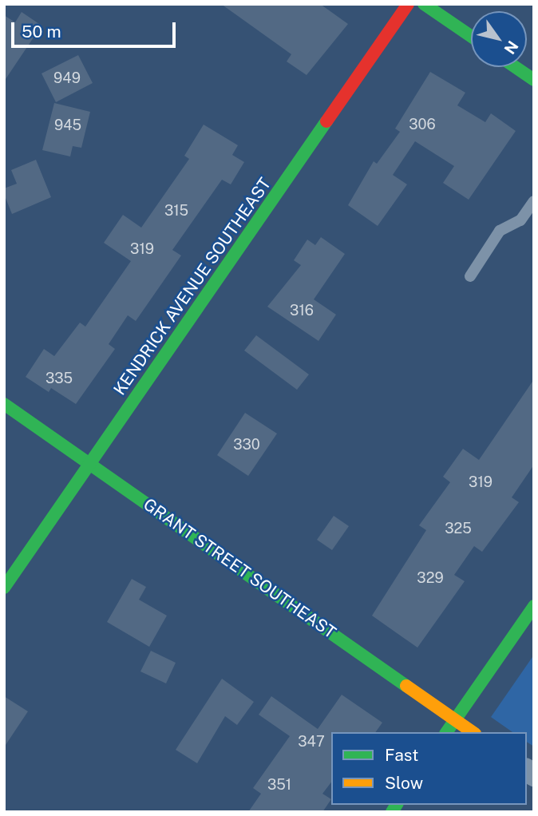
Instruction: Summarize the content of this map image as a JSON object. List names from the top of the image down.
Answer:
{
  "streets": {
    "street": ["KENDRICK AVENUE SOUTHEAST", "GRANT STREET SOUTHEAST"]
  },
  "crossings": [
    ["KENDRICK AVENUE SOUTHEAST", "GRANT STREET SOUTHEAST"]
  ],
  "house_numbers": [
    "949",
    "306",
    "945",
    "315",
    "319",
    "316",
    "335",
    "330",
    "319",
    "325",
    "329",
    "347",
    "351"
  ],
  "legend": ["Fast", "Slow"],
  "scale_bar": "50 m",
  "north": "bottom right"
}
